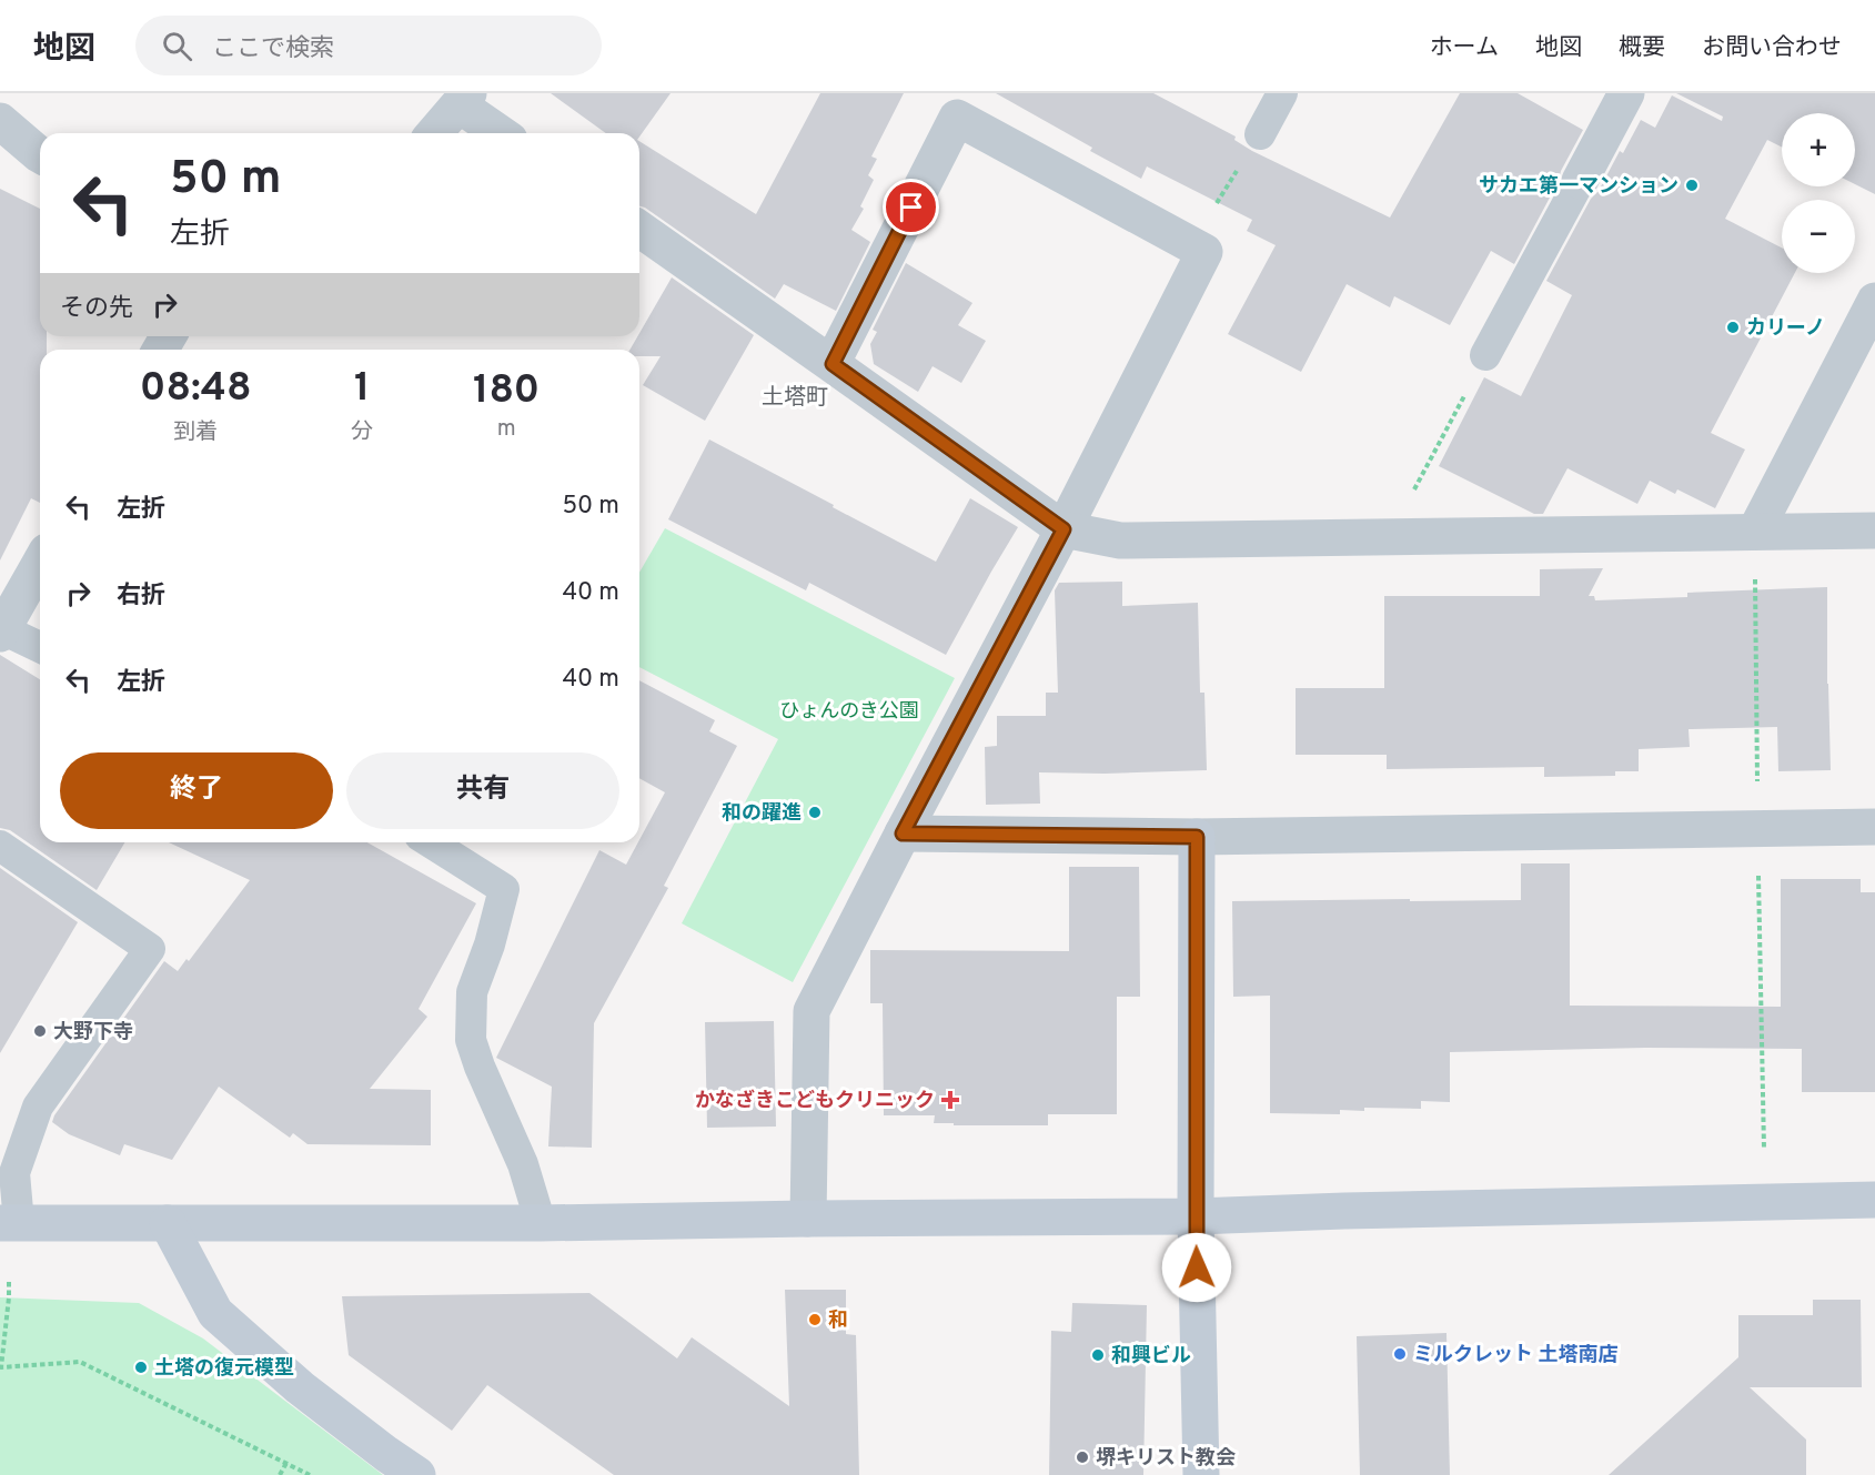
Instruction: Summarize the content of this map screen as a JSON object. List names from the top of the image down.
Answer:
{
  "districts": ["土塔町"],
  "parks": ["ひょんのき公園"],
  "places": {
    "other": [
      "サカエ第一マンション",
      "カリーノ",
      "和の躍進",
      "大野下寺",
      "和",
      "ミルクレット 土塔南店",
      "和興ビル",
      "土塔の復元模型",
      "堺キリスト教会"
    ],
    "health": ["かなざきこどもクリニック"]
  },
  "page": {
    "header": "地図",
    "search": "ここで検索",
    "nav": [
      "ホーム",
      "地図",
      "概要",
      "お問い合わせ"
    ],
    "map_buttons": ["+", "−"],
    "turn": ["50 m", "左折"],
    "then": "その先",
    "eta": [
      "08:48",
      "到着",
      "1",
      "分",
      "180",
      "m"
    ],
    "list": [
      {
        "name": "左折",
        "value": "50 m"
      },
      {
        "name": "右折",
        "value": "40 m"
      },
      {
        "name": "左折",
        "value": "40 m"
      }
    ],
    "buttons": ["終了", "共有"]
  }
}
